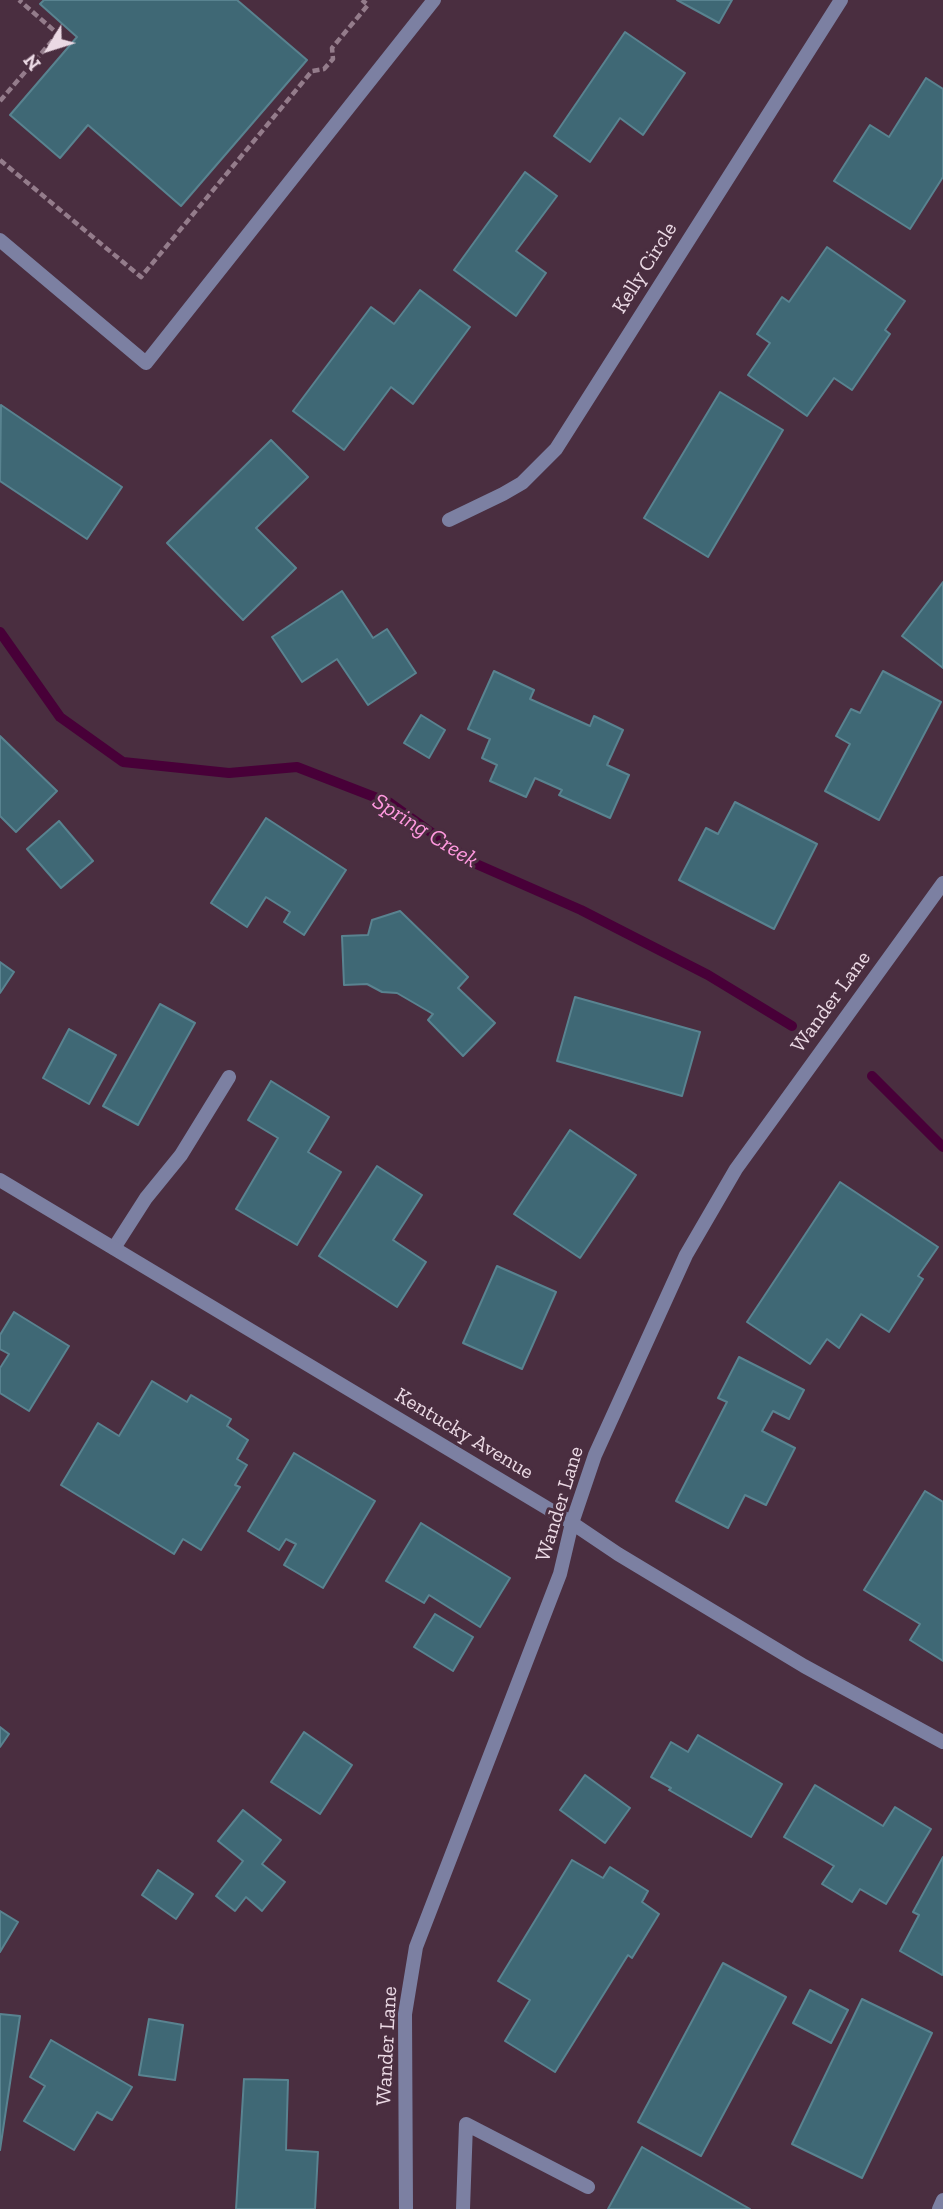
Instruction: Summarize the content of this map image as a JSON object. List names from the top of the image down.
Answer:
{
  "streets": {
    "street": ["Kelly Circle", "Wander Lane", "Kentucky Avenue"]
  },
  "crossings": [
    ["Wander Lane", "Kentucky Avenue"]
  ],
  "water": ["Spring Creek"],
  "north": "bottom left"
}
